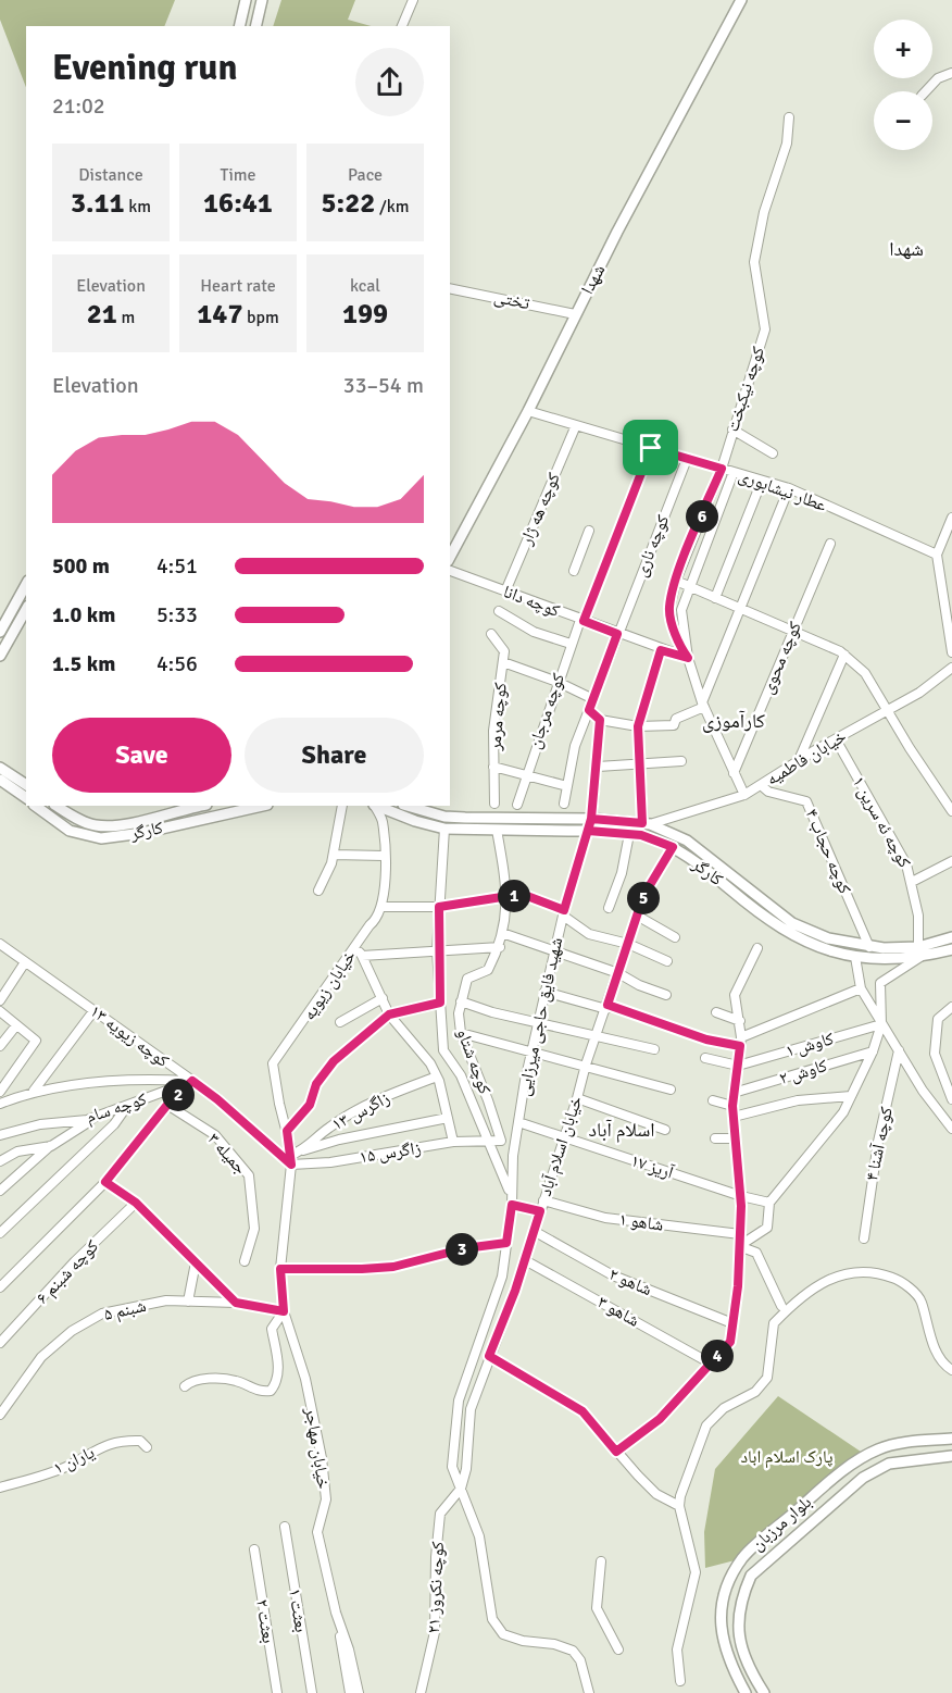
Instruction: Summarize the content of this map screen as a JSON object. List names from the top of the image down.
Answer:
{
  "streets": {
    "main road": ["شهدا", "کارگر", "بلوار مرزبان"],
    "street": [
      "تختی",
      "کوچه نیکبخت",
      "عطار نیشابوری",
      "کوچه هه ژار",
      "کوچه ناری",
      "کوچه دانا",
      "کوچه محوی",
      "کوچه مرجان",
      "کوچه مرمر",
      "خیابان فاطمیه",
      "کوچه ئه سرین ۱",
      "کوچه حجاب ۴",
      "خیابان زیویه",
      "شهید فایق حاجی میرزایی",
      "کوچه زیویه ۱۳",
      "کاوش ۱",
      "کوچه شتاو",
      "کاوش ۲",
      "کوچه سام",
      "زاگرس ۱۳",
      "کوچه آشنا ۴",
      "خیابان اسلام آباد",
      "زاگرس ۱۵",
      "جمیله ۳",
      "آریز ۱۷",
      "شاهو ۱",
      "کوچه شبنم ۶",
      "شاهو ۲",
      "شبنم ۵",
      "شاهو ۳",
      "خیابان مهاجر",
      "یاران ۱",
      "کوچه نکروز ۲۱",
      "بعثت ۱",
      "بعثت ۲"
    ]
  },
  "crossings": [
    ["شهدا", "تختی"],
    ["شهدا", "عطار نیشابوری"],
    ["کوچه نیکبخت", "عطار نیشابوری"],
    ["کوچه نیکبخت", "کوچه دانا"],
    ["عطار نیشابوری", "کوچه هه ژار"],
    ["عطار نیشابوری", "کوچه ناری"],
    ["عطار نیشابوری", "کوچه مرجان"],
    ["کوچه هه ژار", "کوچه دانا"],
    ["کوچه ناری", "کوچه دانا"],
    ["کوچه دانا", "کوچه مرجان"],
    ["خیابان فاطمیه", "کوچه ئه سرین ۱"],
    ["خیابان فاطمیه", "کارگر"],
    ["خیابان فاطمیه", "کوچه حجاب ۴"],
    ["کوچه ئه سرین ۱", "کارگر"],
    ["کارگر", "کوچه حجاب ۴"],
    ["کارگر", "شهید فایق حاجی میرزایی"],
    ["کارگر", "کوچه شتاو"],
    ["کارگر", "خیابان اسلام آباد"],
    ["خیابان زیویه", "کوچه زیویه ۱۳"],
    ["خیابان زیویه", "زاگرس ۱۳"],
    ["خیابان زیویه", "زاگرس ۱۵"],
    ["شهید فایق حاجی میرزایی", "خیابان اسلام آباد"],
    ["شهید فایق حاجی میرزایی", "آریز ۱۷"],
    ["کوچه زیویه ۱۳", "کوچه سام"],
    ["کوچه زیویه ۱۳", "زاگرس ۱۵"],
    ["کوچه شتاو", "زاگرس ۱۵"],
    ["خیابان اسلام آباد", "آریز ۱۷"],
    ["خیابان اسلام آباد", "شاهو ۱"],
    ["خیابان اسلام آباد", "شاهو ۲"],
    ["خیابان اسلام آباد", "شاهو ۳"],
    ["خیابان اسلام آباد", "کوچه نکروز ۲۱"],
    ["شبنم ۵", "خیابان مهاجر"]
  ],
  "districts": ["شهدا", "کارآموزی", "اسلام آباد"],
  "parks": ["پارک اسلام اباد"],
  "page": {
    "map_buttons": ["+", "−"],
    "heading": ["Evening run", "21:02"],
    "stats": [
      ["Distance", "3.11 km"],
      ["Time", "16:41"],
      ["Pace", "5:22 /km"],
      ["Elevation", "21 m"],
      ["Heart rate", "147 bpm"],
      ["kcal", "199"]
    ],
    "chart": ["Elevation", "33–54 m"],
    "pins": [
      "6",
      "1",
      "5",
      "2",
      "3",
      "4"
    ],
    "list": [
      {
        "name": "500 m",
        "note": "4:51"
      },
      {
        "name": "1.0 km",
        "note": "5:33"
      },
      {
        "name": "1.5 km",
        "note": "4:56"
      }
    ],
    "buttons": ["Save", "Share"]
  }
}
